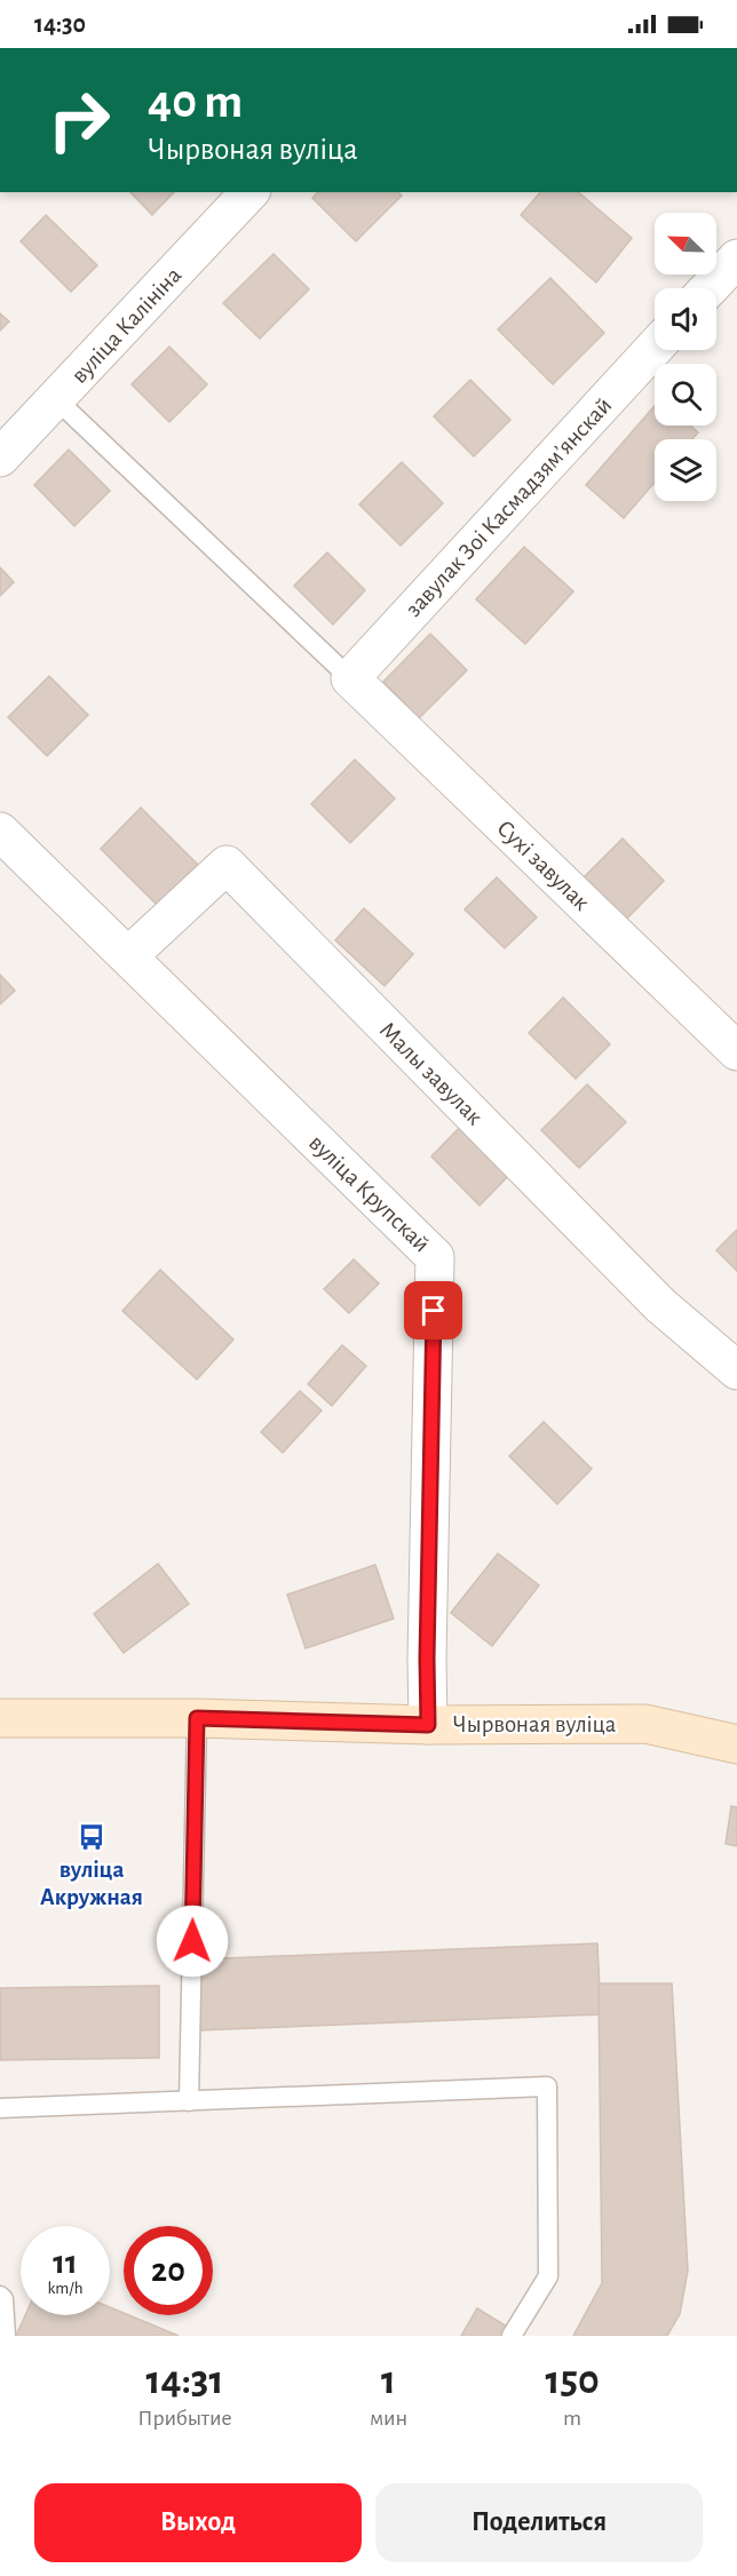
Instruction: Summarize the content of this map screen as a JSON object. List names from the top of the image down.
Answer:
{
  "streets": {
    "main road": ["Чырвоная вуліца"],
    "street": [
      "вуліца Калініна",
      "завулак Зоі Касмадзямʼянскай",
      "Сухі завулак",
      "Малы завулак",
      "вуліца Крупскай"
    ]
  },
  "crossings": [
    ["завулак Зоі Касмадзямʼянскай", "Сухі завулак"],
    ["Малы завулак", "вуліца Крупскай"],
    ["вуліца Крупскай", "Чырвоная вуліца"]
  ],
  "places": {
    "bus stop": ["вуліца Акружная"]
  },
  "north": "top left",
  "page": {
    "status": "14:30",
    "turn": ["40 m", "Чырвоная вуліца"],
    "speed": "11 km/h",
    "limit": "20",
    "eta": [
      "14:31",
      "Прибытие",
      "1",
      "мин",
      "150",
      "m"
    ],
    "buttons": ["Выход", "Поделиться"]
  }
}
